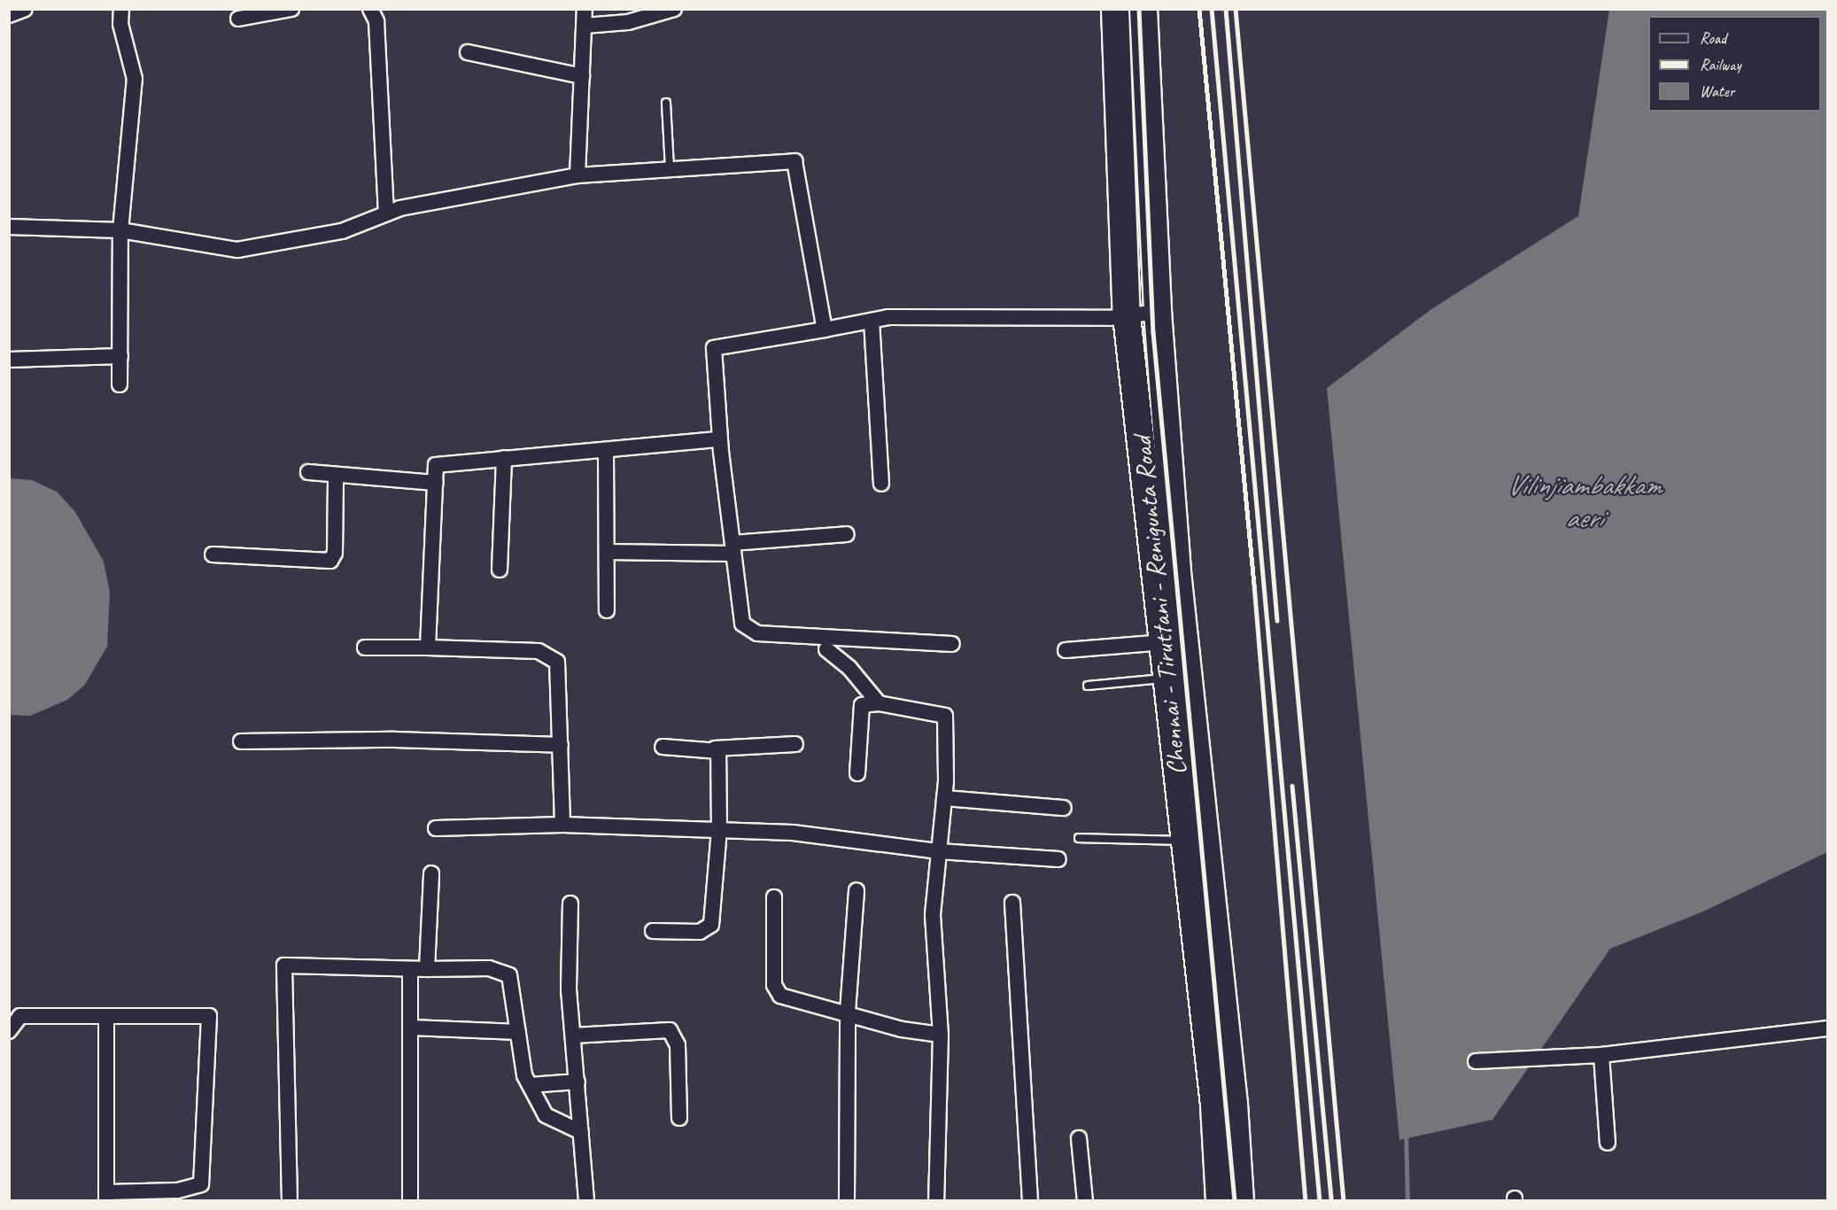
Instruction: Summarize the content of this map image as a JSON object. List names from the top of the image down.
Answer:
{
  "streets": {
    "highway": ["Chennai - Tiruttani - Renigunta Road"]
  },
  "water": ["Vilinjiambakkam aeri"],
  "legend": ["Road", "Railway", "Water"]
}
